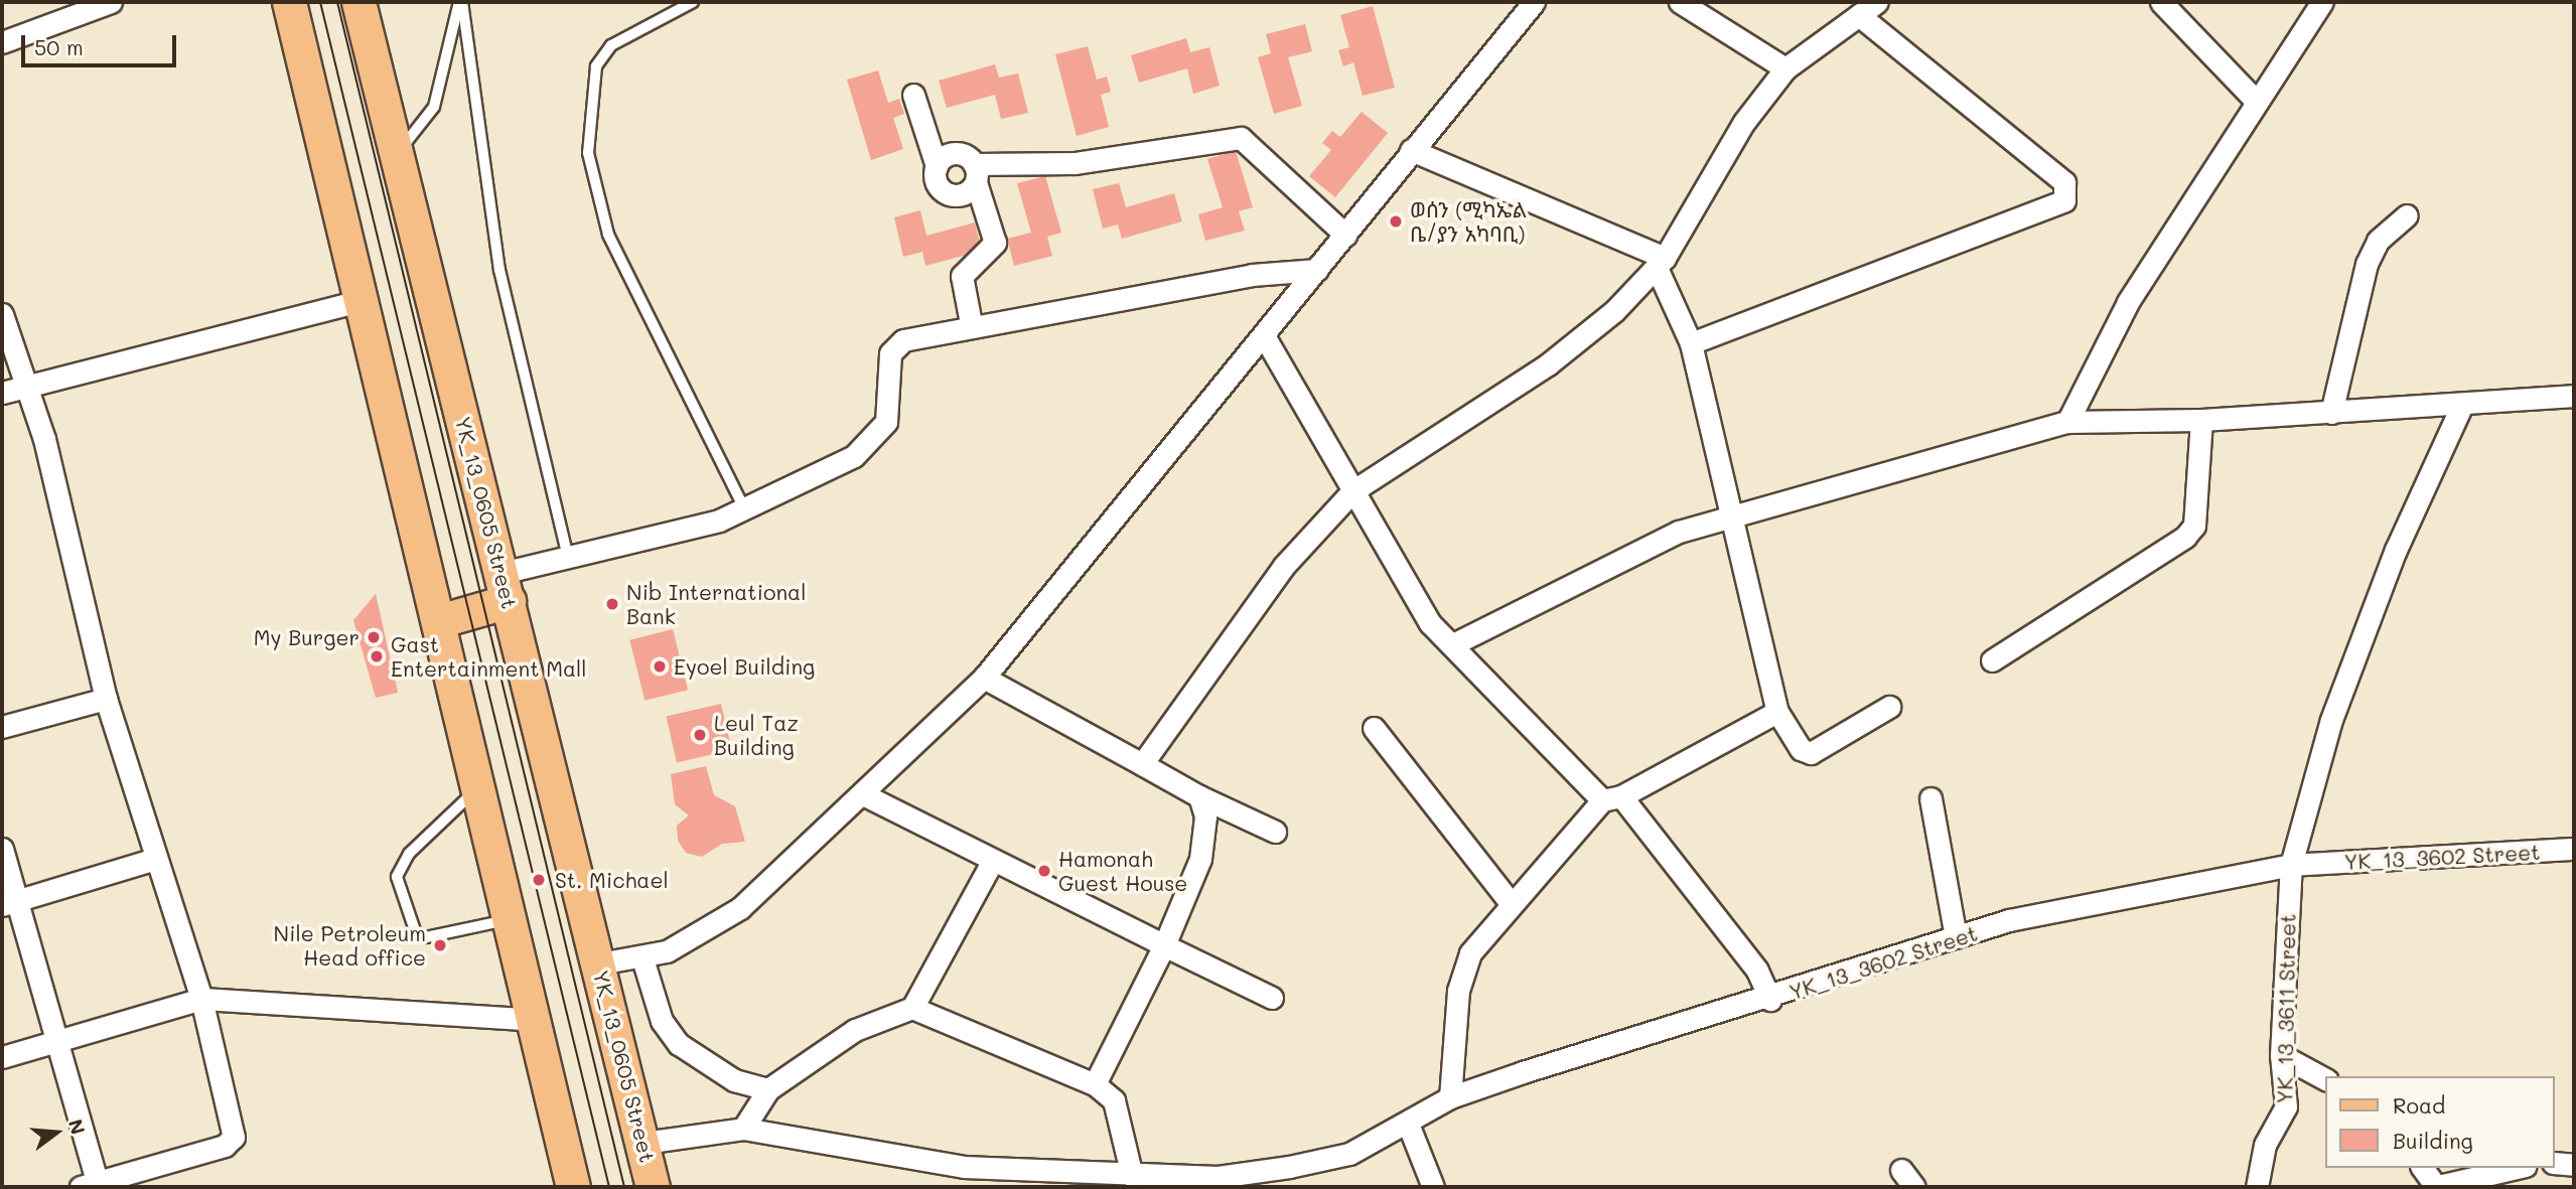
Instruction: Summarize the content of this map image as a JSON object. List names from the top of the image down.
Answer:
{
  "streets": {
    "main road": ["YK_13_0605 Street"],
    "street": ["YK_13_3602 Street", "YK_13_3611 Street"]
  },
  "crossings": [
    ["YK_13_0605 Street", "YK_13_3602 Street"],
    ["YK_13_3602 Street", "YK_13_3611 Street"]
  ],
  "places": [
    "ወሰን (ሚካኤል ቤ/ያን አካባቢ)",
    "Nib International Bank",
    "My Burger",
    "Gast Entertainment Mall",
    "Eyoel Building",
    "Leul Taz Building",
    "Hamonah Guest House",
    "St. Michael",
    "Nile Petroleum Head office"
  ],
  "legend": ["Road", "Building"],
  "scale_bar": "50 m",
  "north": "right"
}
